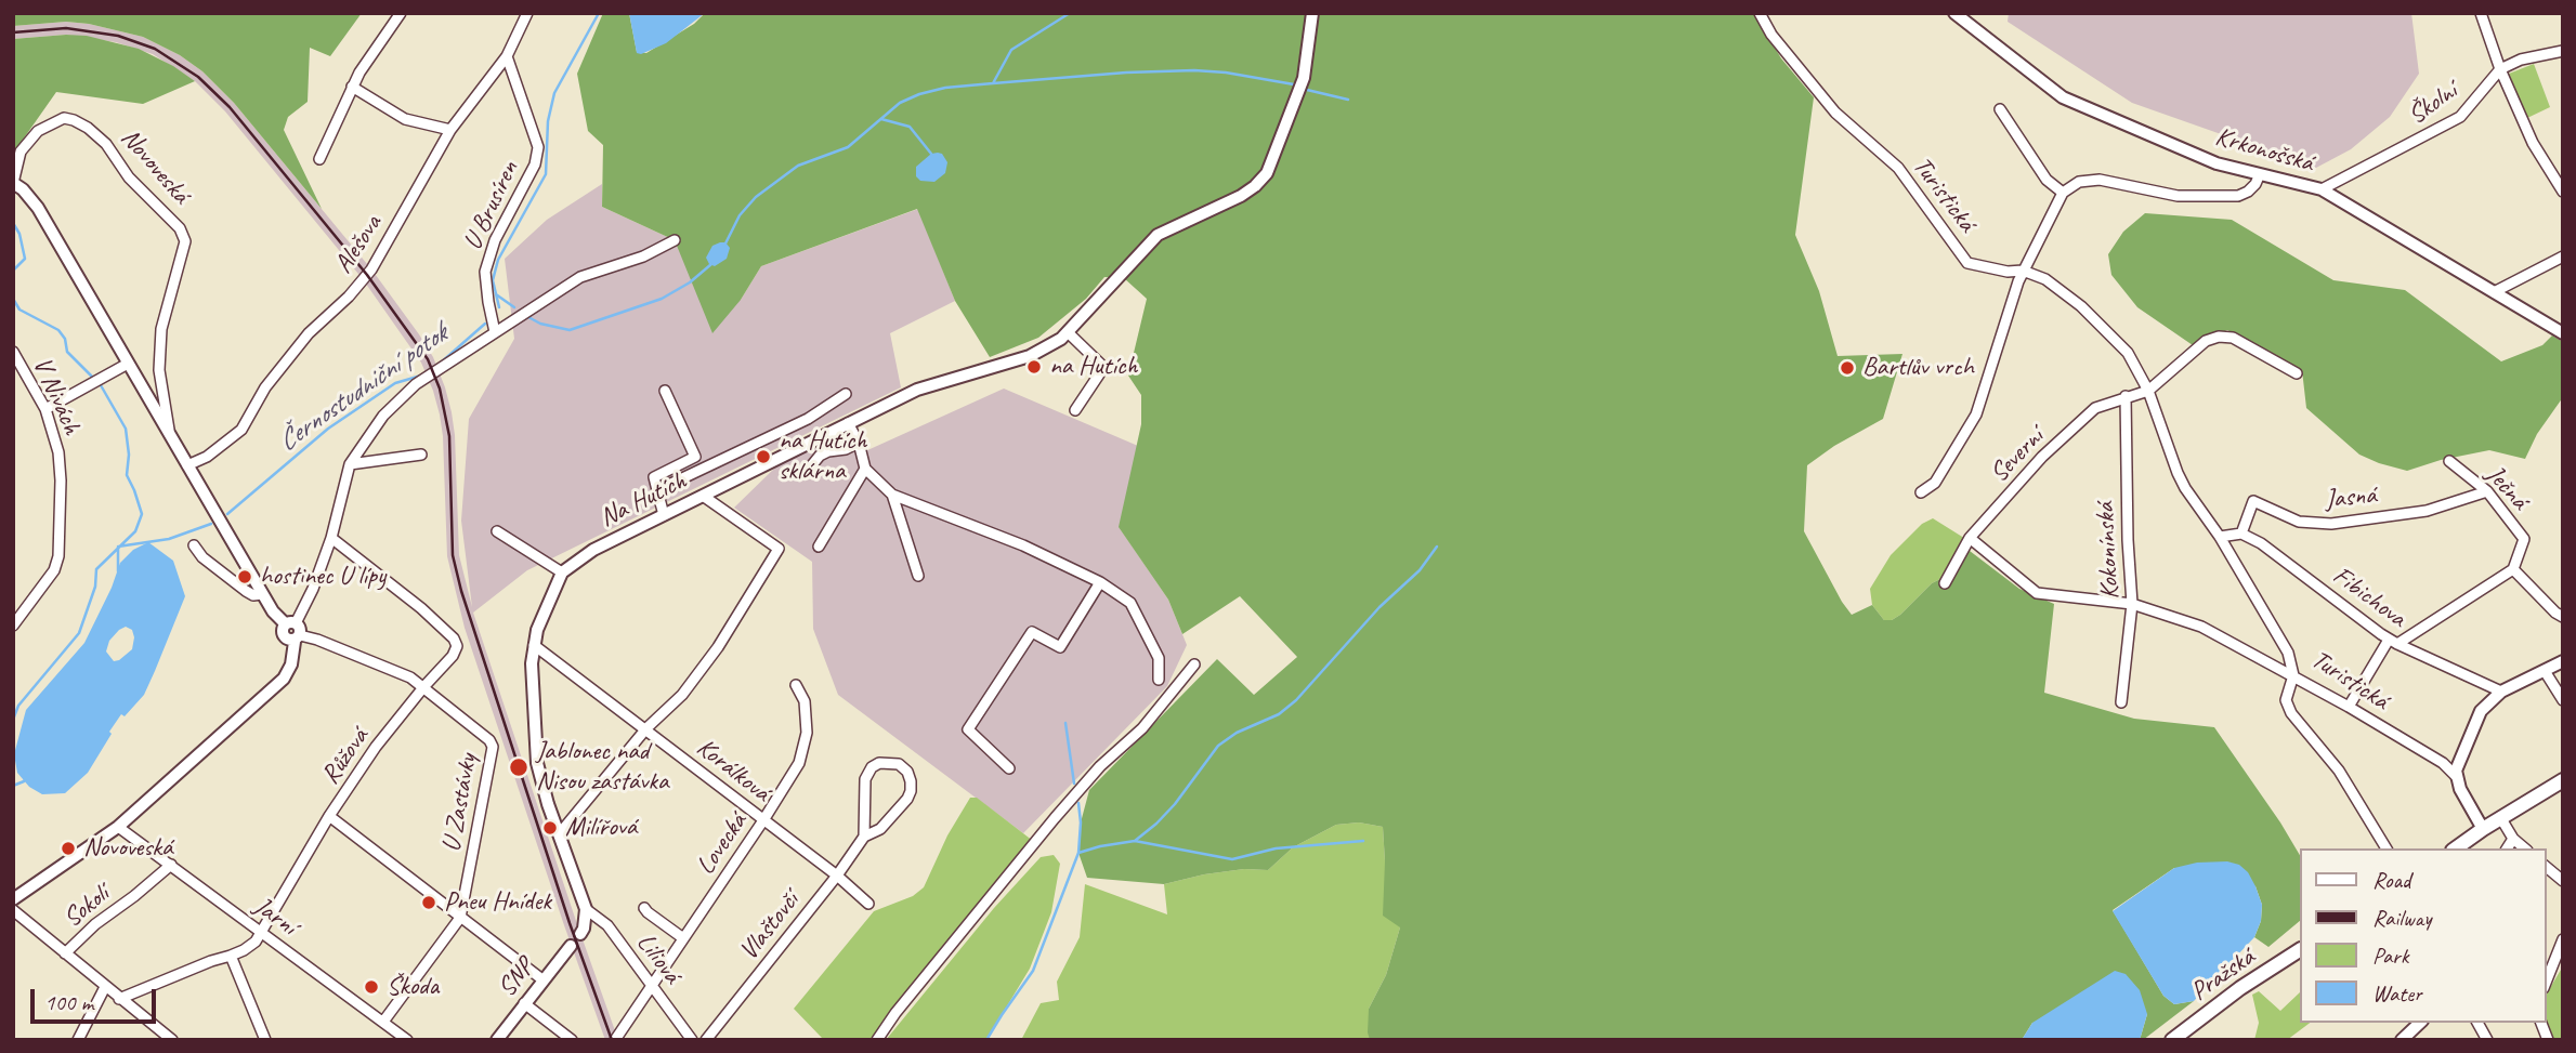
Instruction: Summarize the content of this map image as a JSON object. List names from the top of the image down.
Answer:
{
  "streets": {
    "main road": ["Pražská"],
    "street": [
      "Školní",
      "Krkonošská",
      "Novoveská",
      "Turistická",
      "U Brusíren",
      "Alešova",
      "V Nivách",
      "Severní",
      "Ječná",
      "Jasná",
      "Na Hutích",
      "Kokonínská",
      "Fibichova",
      "Růžová",
      "Korálková",
      "U Zastávky",
      "Lovecká",
      "Sokolí",
      "Jarní",
      "Vlaštovčí",
      "Liliová",
      "SNP"
    ]
  },
  "crossings": [
    ["Školní", "Krkonošská"],
    ["Novoveská", "Alešova"],
    ["Novoveská", "U Zastávky"],
    ["Turistická", "Severní"],
    ["U Brusíren", "Alešova"],
    ["Severní", "Kokonínská"],
    ["Ječná", "Jasná"],
    ["Jasná", "Fibichova"],
    ["Na Hutích", "Korálková"],
    ["Na Hutích", "Liliová"],
    ["Růžová", "U Zastávky"],
    ["Růžová", "Sokolí"],
    ["Růžová", "Jarní"],
    ["Korálková", "Lovecká"],
    ["Korálková", "Vlaštovčí"],
    ["U Zastávky", "Jarní"],
    ["Lovecká", "Liliová"],
    ["Sokolí", "Jarní"]
  ],
  "water": ["Černostudniční potok"],
  "places": [
    "na Hutích",
    "Bartlův vrch",
    "na Hutích sklárna",
    "hostinec U lípy",
    "Jablonec nad Nisou zastávka",
    "Milířová",
    "Novoveská",
    "Pneu Hnídek",
    "Škoda"
  ],
  "legend": [
    "Road",
    "Railway",
    "Park",
    "Water"
  ],
  "scale_bar": "100 m"
}
